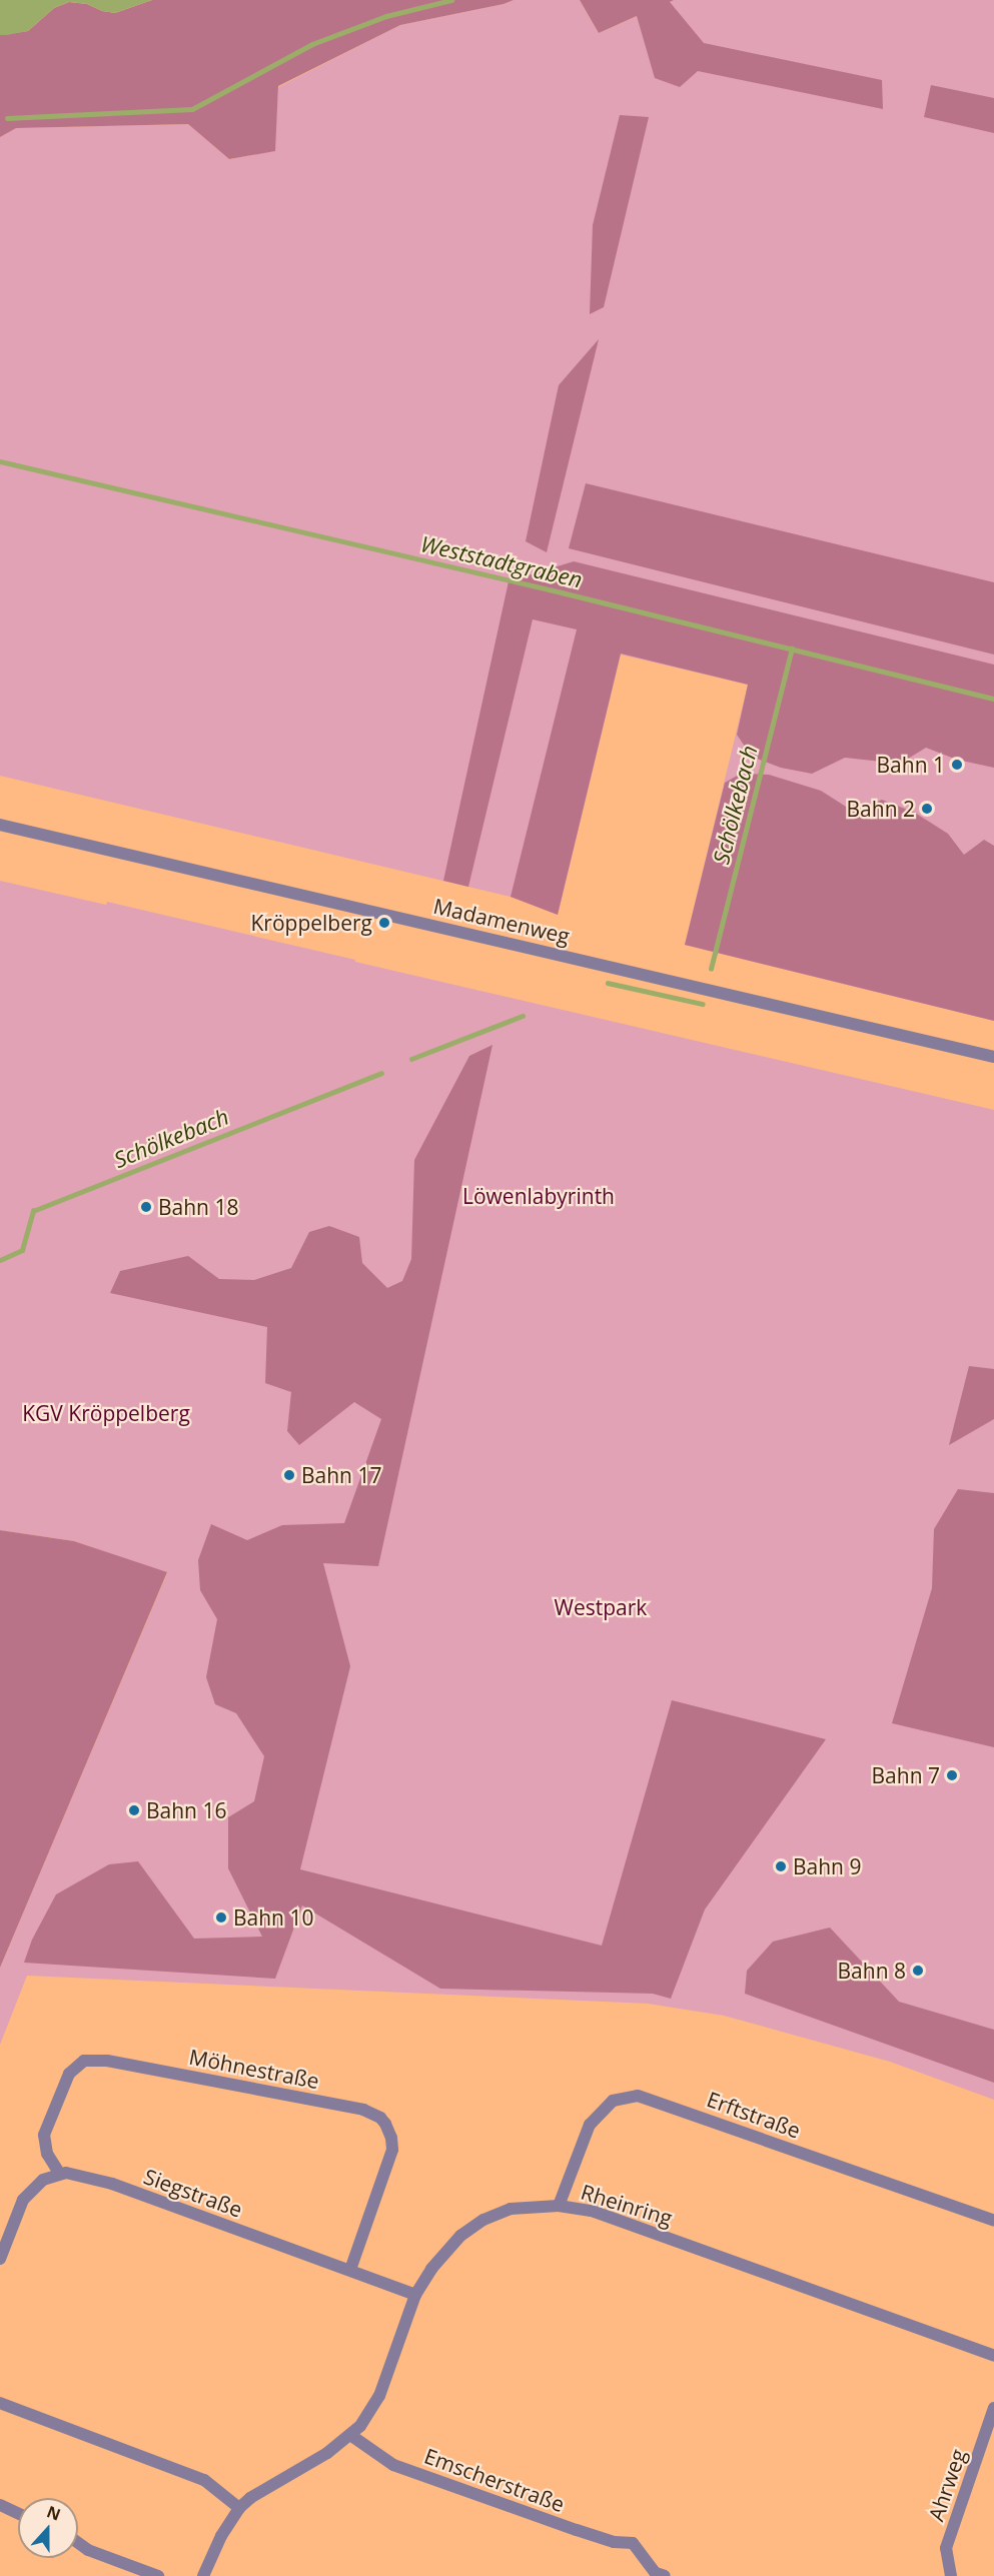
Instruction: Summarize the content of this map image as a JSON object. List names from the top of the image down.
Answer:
{
  "streets": {
    "street": [
      "Madamenweg",
      "Möhnestraße",
      "Erftstraße",
      "Siegstraße",
      "Rheinring",
      "Emscherstraße",
      "Ahrweg"
    ]
  },
  "crossings": [
    ["Möhnestraße", "Siegstraße"],
    ["Erftstraße", "Rheinring"],
    ["Siegstraße", "Rheinring"],
    ["Rheinring", "Emscherstraße"]
  ],
  "water": ["Weststadtgraben", "Schölkebach"],
  "parks": ["Löwenlabyrinth", "KGV Kröppelberg", "Westpark"],
  "places": [
    "Bahn 1",
    "Bahn 2",
    "Kröppelberg",
    "Bahn 18",
    "Bahn 17",
    "Bahn 7",
    "Bahn 16",
    "Bahn 9",
    "Bahn 10",
    "Bahn 8"
  ],
  "north": "top"
}
